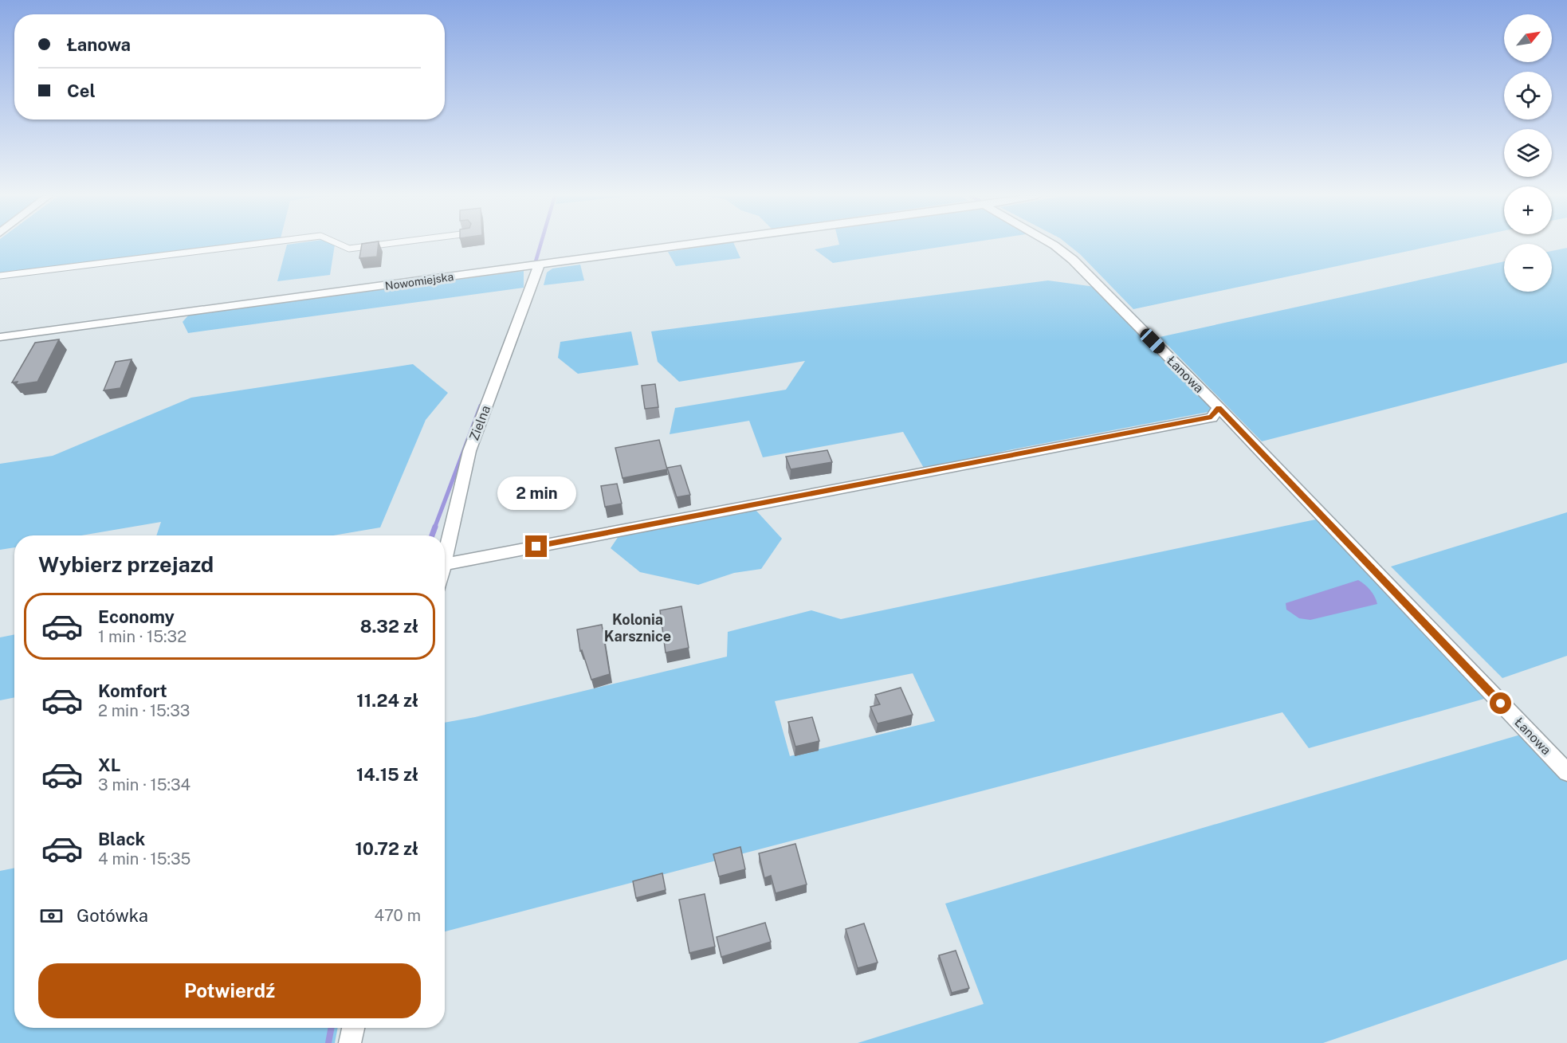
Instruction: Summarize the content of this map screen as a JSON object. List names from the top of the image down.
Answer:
{
  "streets": {
    "street": ["Nowomiejska", "Łanowa", "Zielna"]
  },
  "crossings": [
    ["Nowomiejska", "Zielna"]
  ],
  "districts": ["Kolonia Karsznice"],
  "north": "top right",
  "page": {
    "map_buttons": ["+", "−"],
    "banner": ["Łanowa", "Cel"],
    "bubble": "2 min",
    "heading": "Wybierz przejazd",
    "list": [
      {
        "name": "Economy",
        "note": "1 min · 15:32",
        "value": "8.32 zł"
      },
      {
        "name": "Komfort",
        "note": "2 min · 15:33",
        "value": "11.24 zł"
      },
      {
        "name": "XL",
        "note": "3 min · 15:34",
        "value": "14.15 zł"
      },
      {
        "name": "Black",
        "note": "4 min · 15:35",
        "value": "10.72 zł"
      }
    ],
    "pay": ["Gotówka", "470 m"],
    "buttons": "Potwierdź"
  }
}
